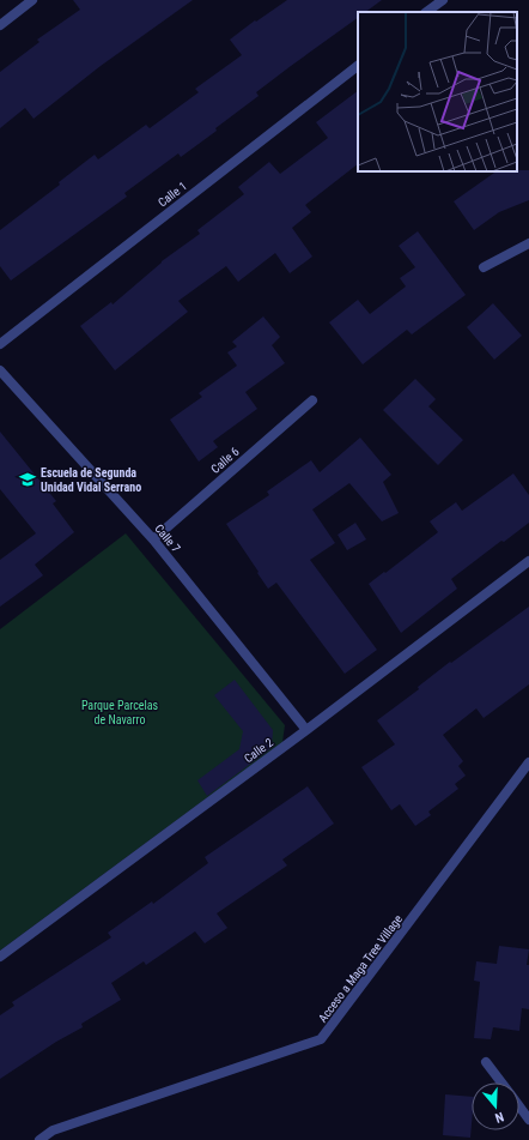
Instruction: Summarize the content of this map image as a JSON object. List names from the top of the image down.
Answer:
{
  "streets": {
    "street": [
      "Calle 1",
      "Calle 6",
      "Calle 7",
      "Calle 2",
      "Acceso a Maga Tree Village"
    ]
  },
  "crossings": [
    ["Calle 6", "Calle 7"],
    ["Calle 7", "Calle 2"]
  ],
  "parks": ["Parque Parcelas de Navarro"],
  "places": {
    "school or university": ["Escuela de Segunda Unidad Vidal Serrano"]
  },
  "north": "bottom"
}
